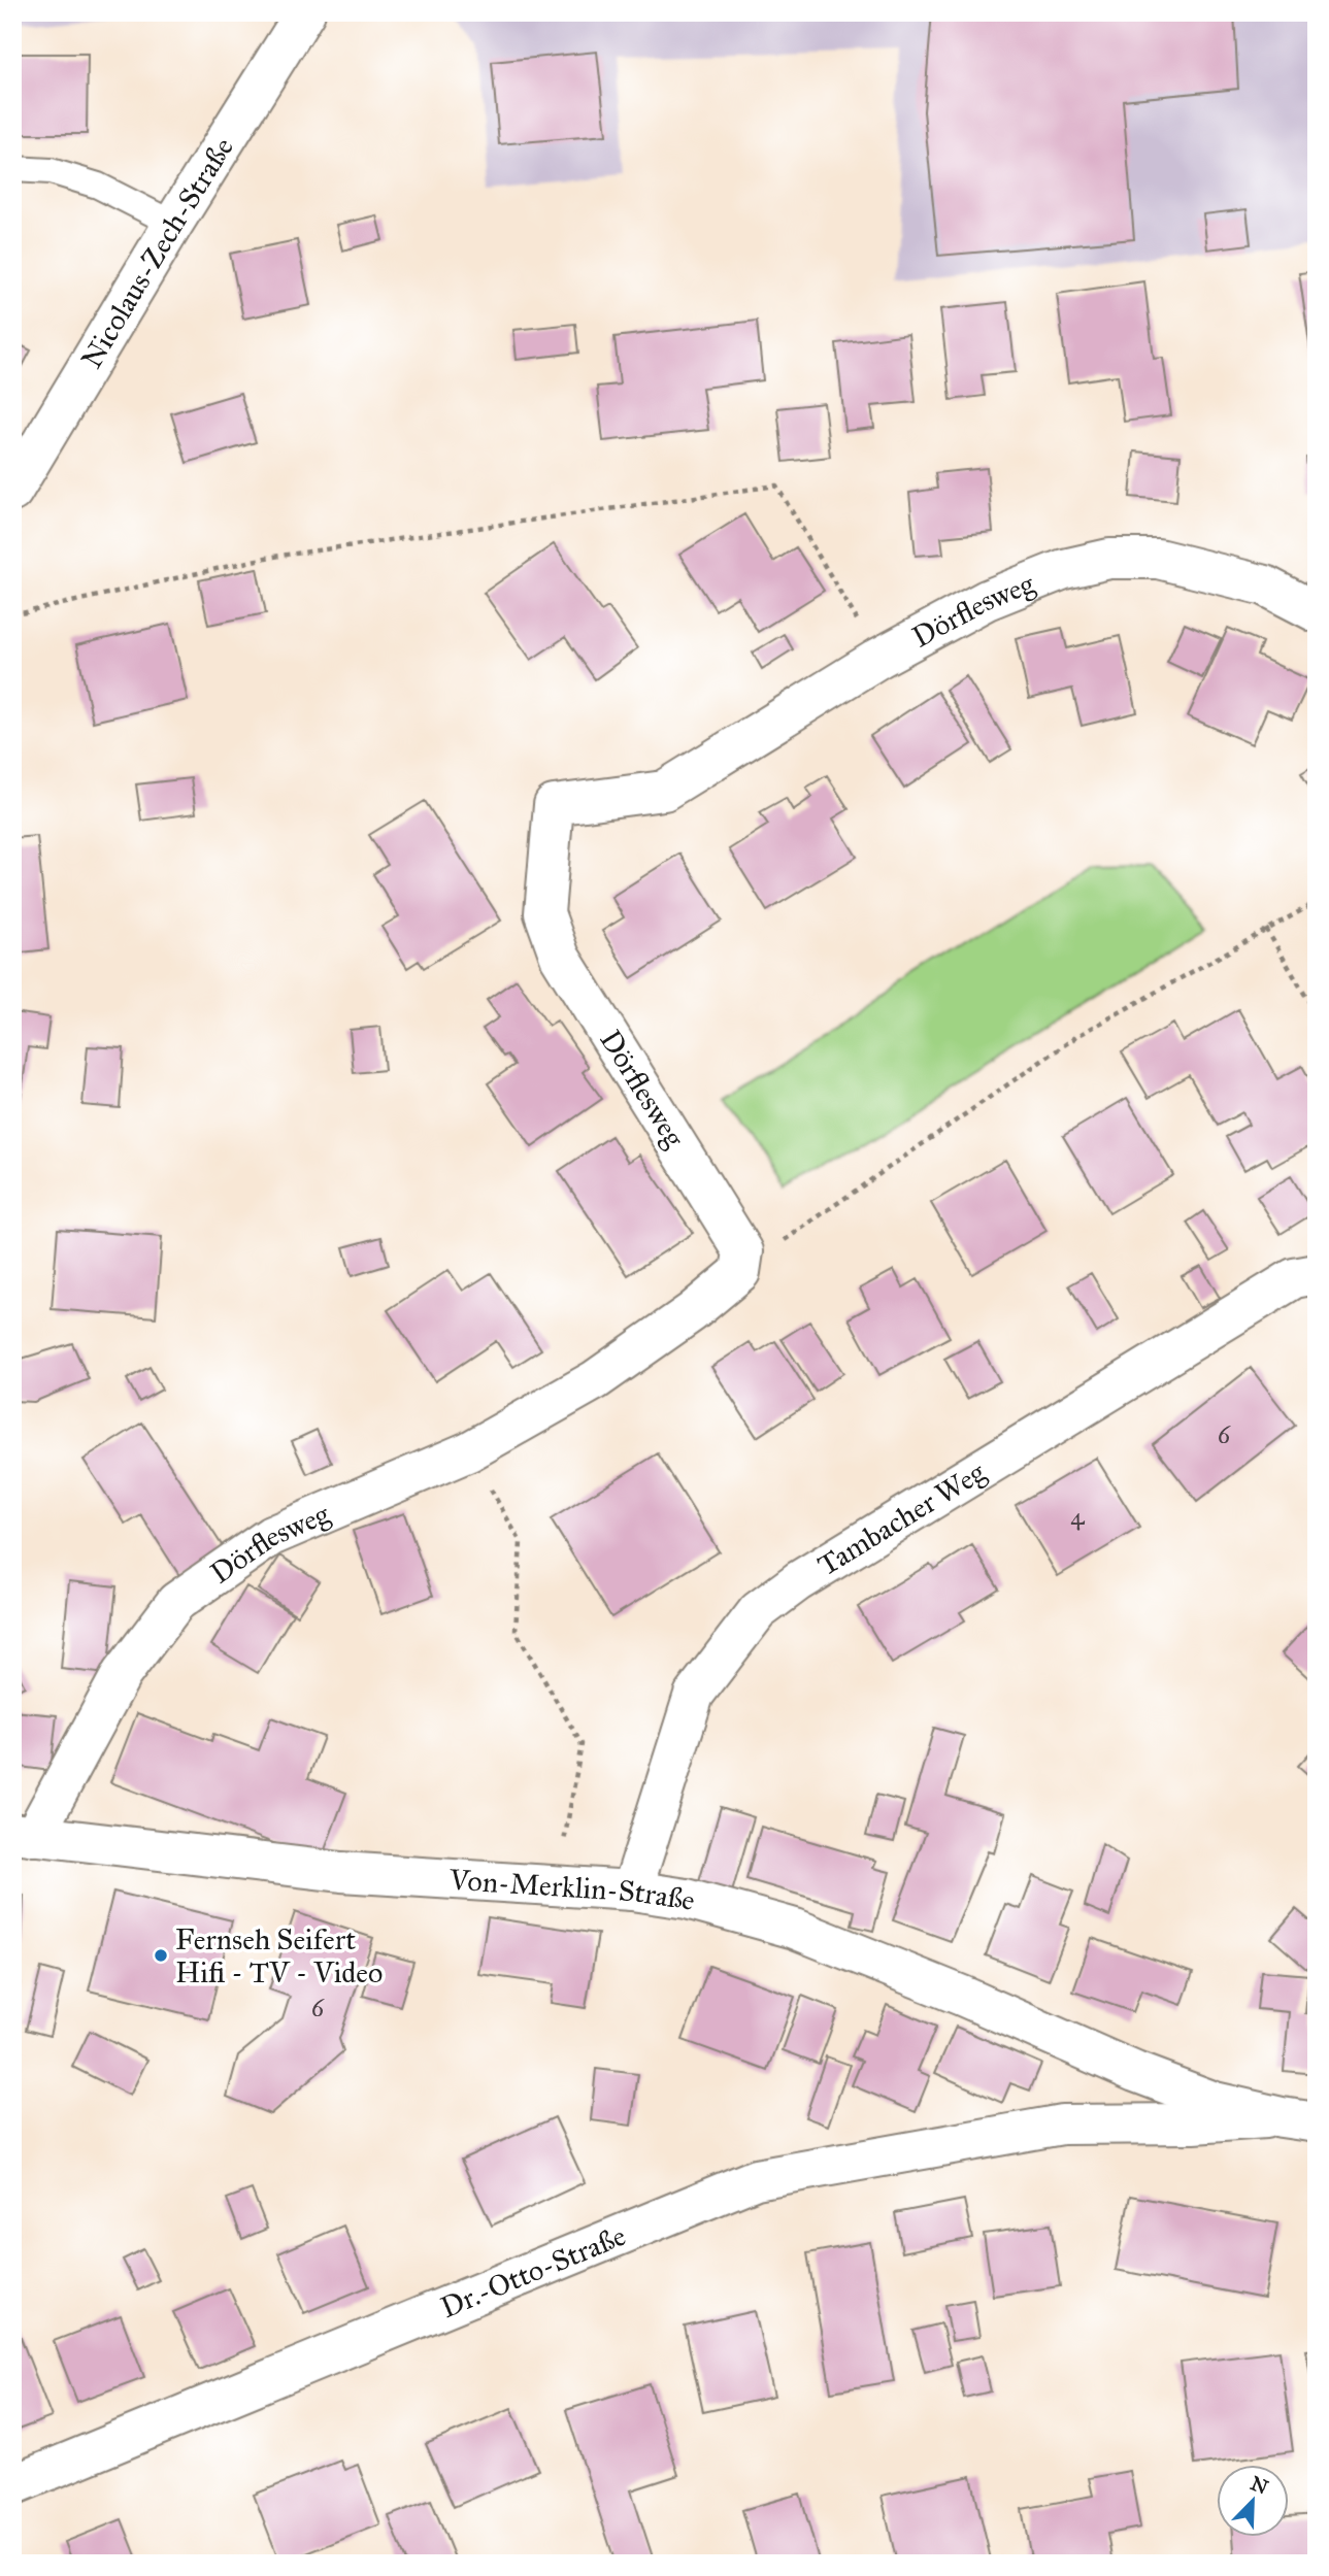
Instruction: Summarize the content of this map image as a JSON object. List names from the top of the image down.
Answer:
{
  "streets": {
    "street": [
      "Nicolaus-Zech-Straße",
      "Dörflesweg",
      "Tambacher Weg",
      "Von-Merklin-Straße",
      "Dr.-Otto-Straße"
    ]
  },
  "crossings": [
    ["Dörflesweg", "Von-Merklin-Straße"],
    ["Tambacher Weg", "Von-Merklin-Straße"],
    ["Von-Merklin-Straße", "Dr.-Otto-Straße"]
  ],
  "places": ["Fernseh Seifert Hifi - TV - Video"],
  "house_numbers": ["6", "4", "6"],
  "north": "top right"
}
